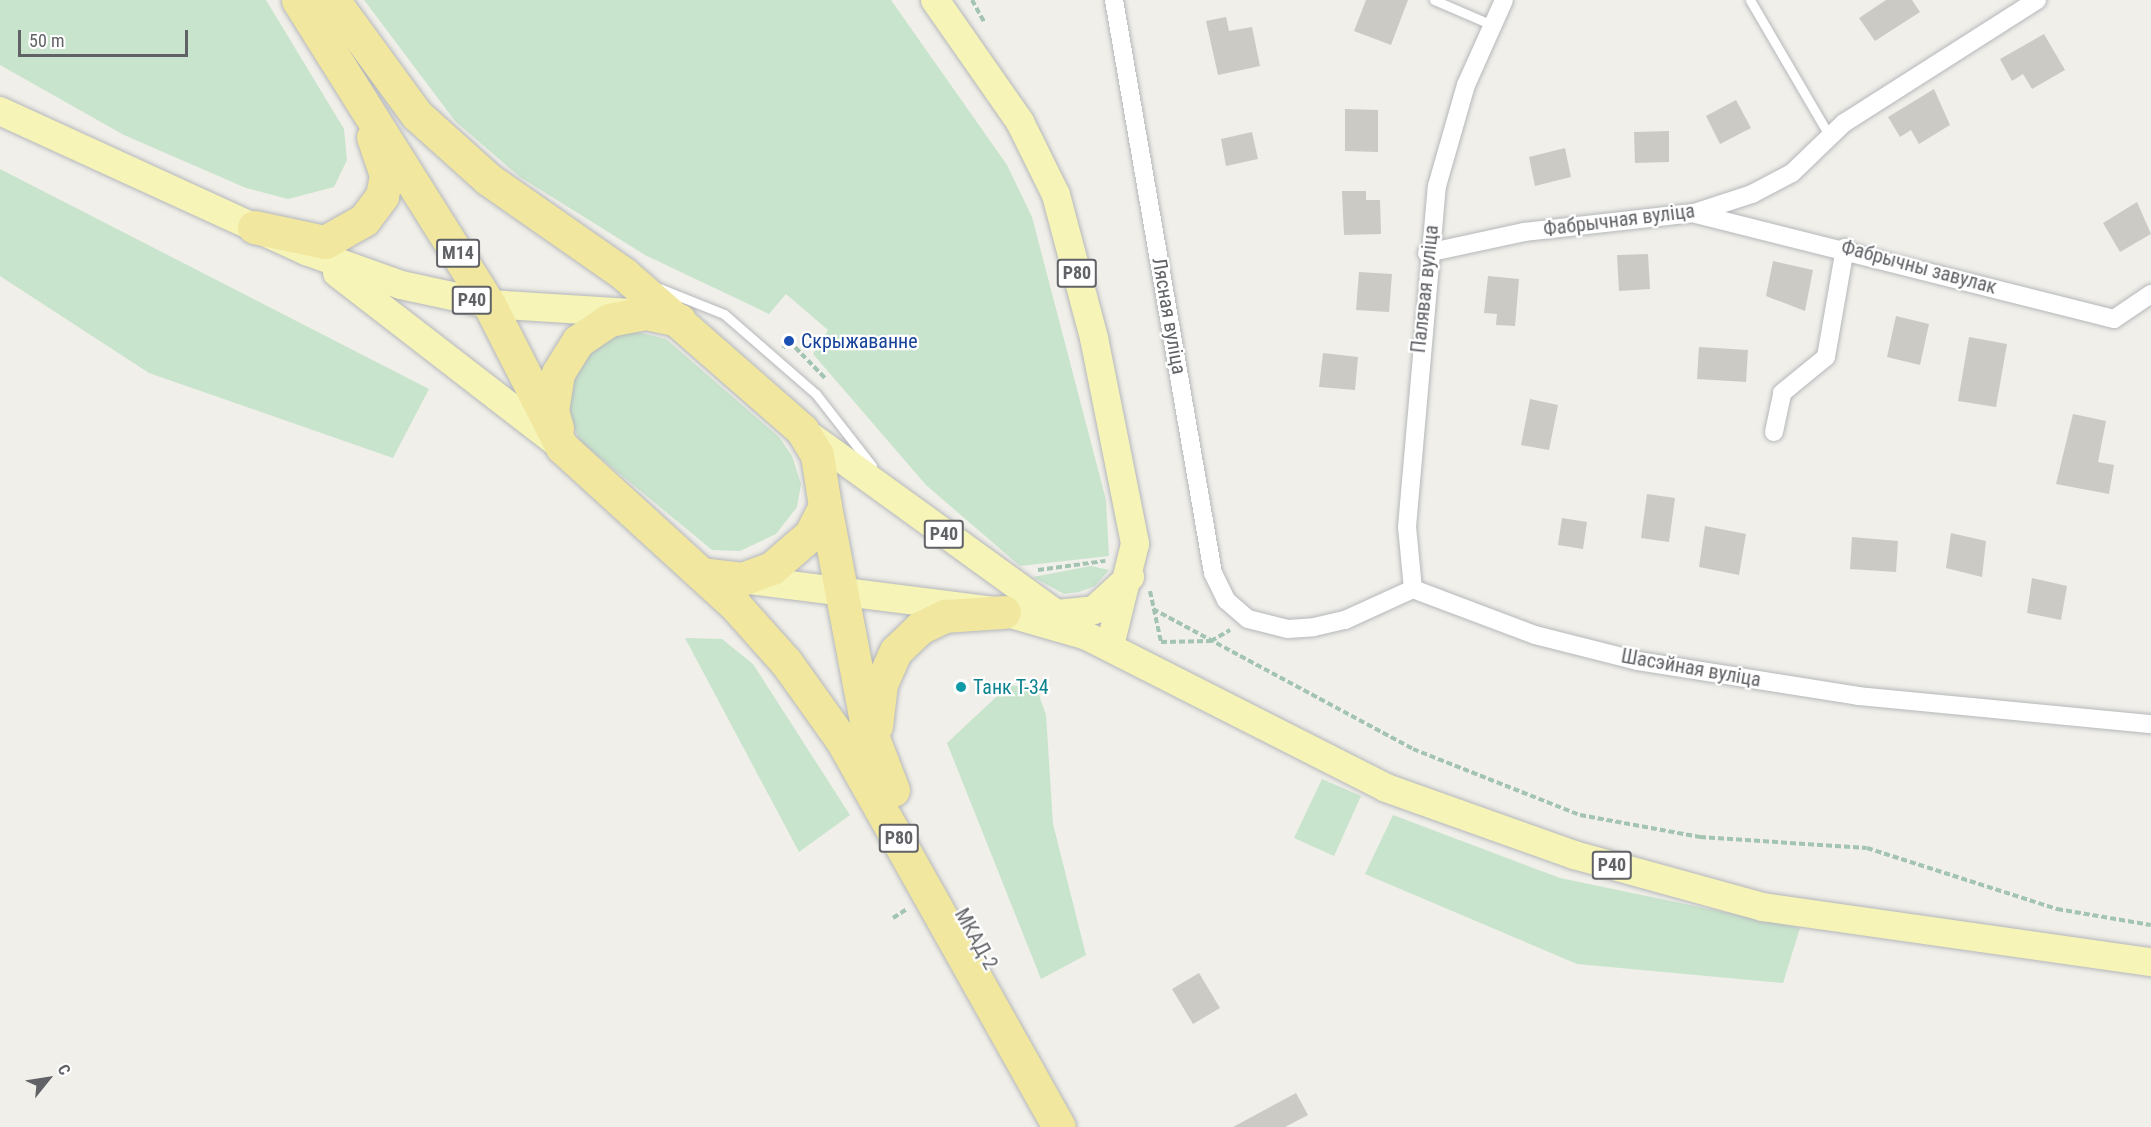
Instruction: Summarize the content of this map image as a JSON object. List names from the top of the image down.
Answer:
{
  "streets": {
    "highway": [
      "М14",
      "Р80",
      "Р40",
      "МКАД-2"
    ],
    "street": [
      "Фабрычная вуліца",
      "Фабрычны завулак",
      "Палявая вуліца",
      "Лясная вуліца",
      "Шасэйная вуліца"
    ]
  },
  "crossings": [
    ["Фабрычная вуліца", "Фабрычны завулак"],
    ["Фабрычная вуліца", "Палявая вуліца"],
    ["М14", "Р80"],
    ["М14", "Р40"],
    ["Р80", "Р40"],
    ["Р80", "МКАД-2"],
    ["Палявая вуліца", "Шасэйная вуліца"]
  ],
  "places": ["Скрыжаванне", "Танк Т-34"],
  "scale_bar": "50 m",
  "north": "top right"
}
